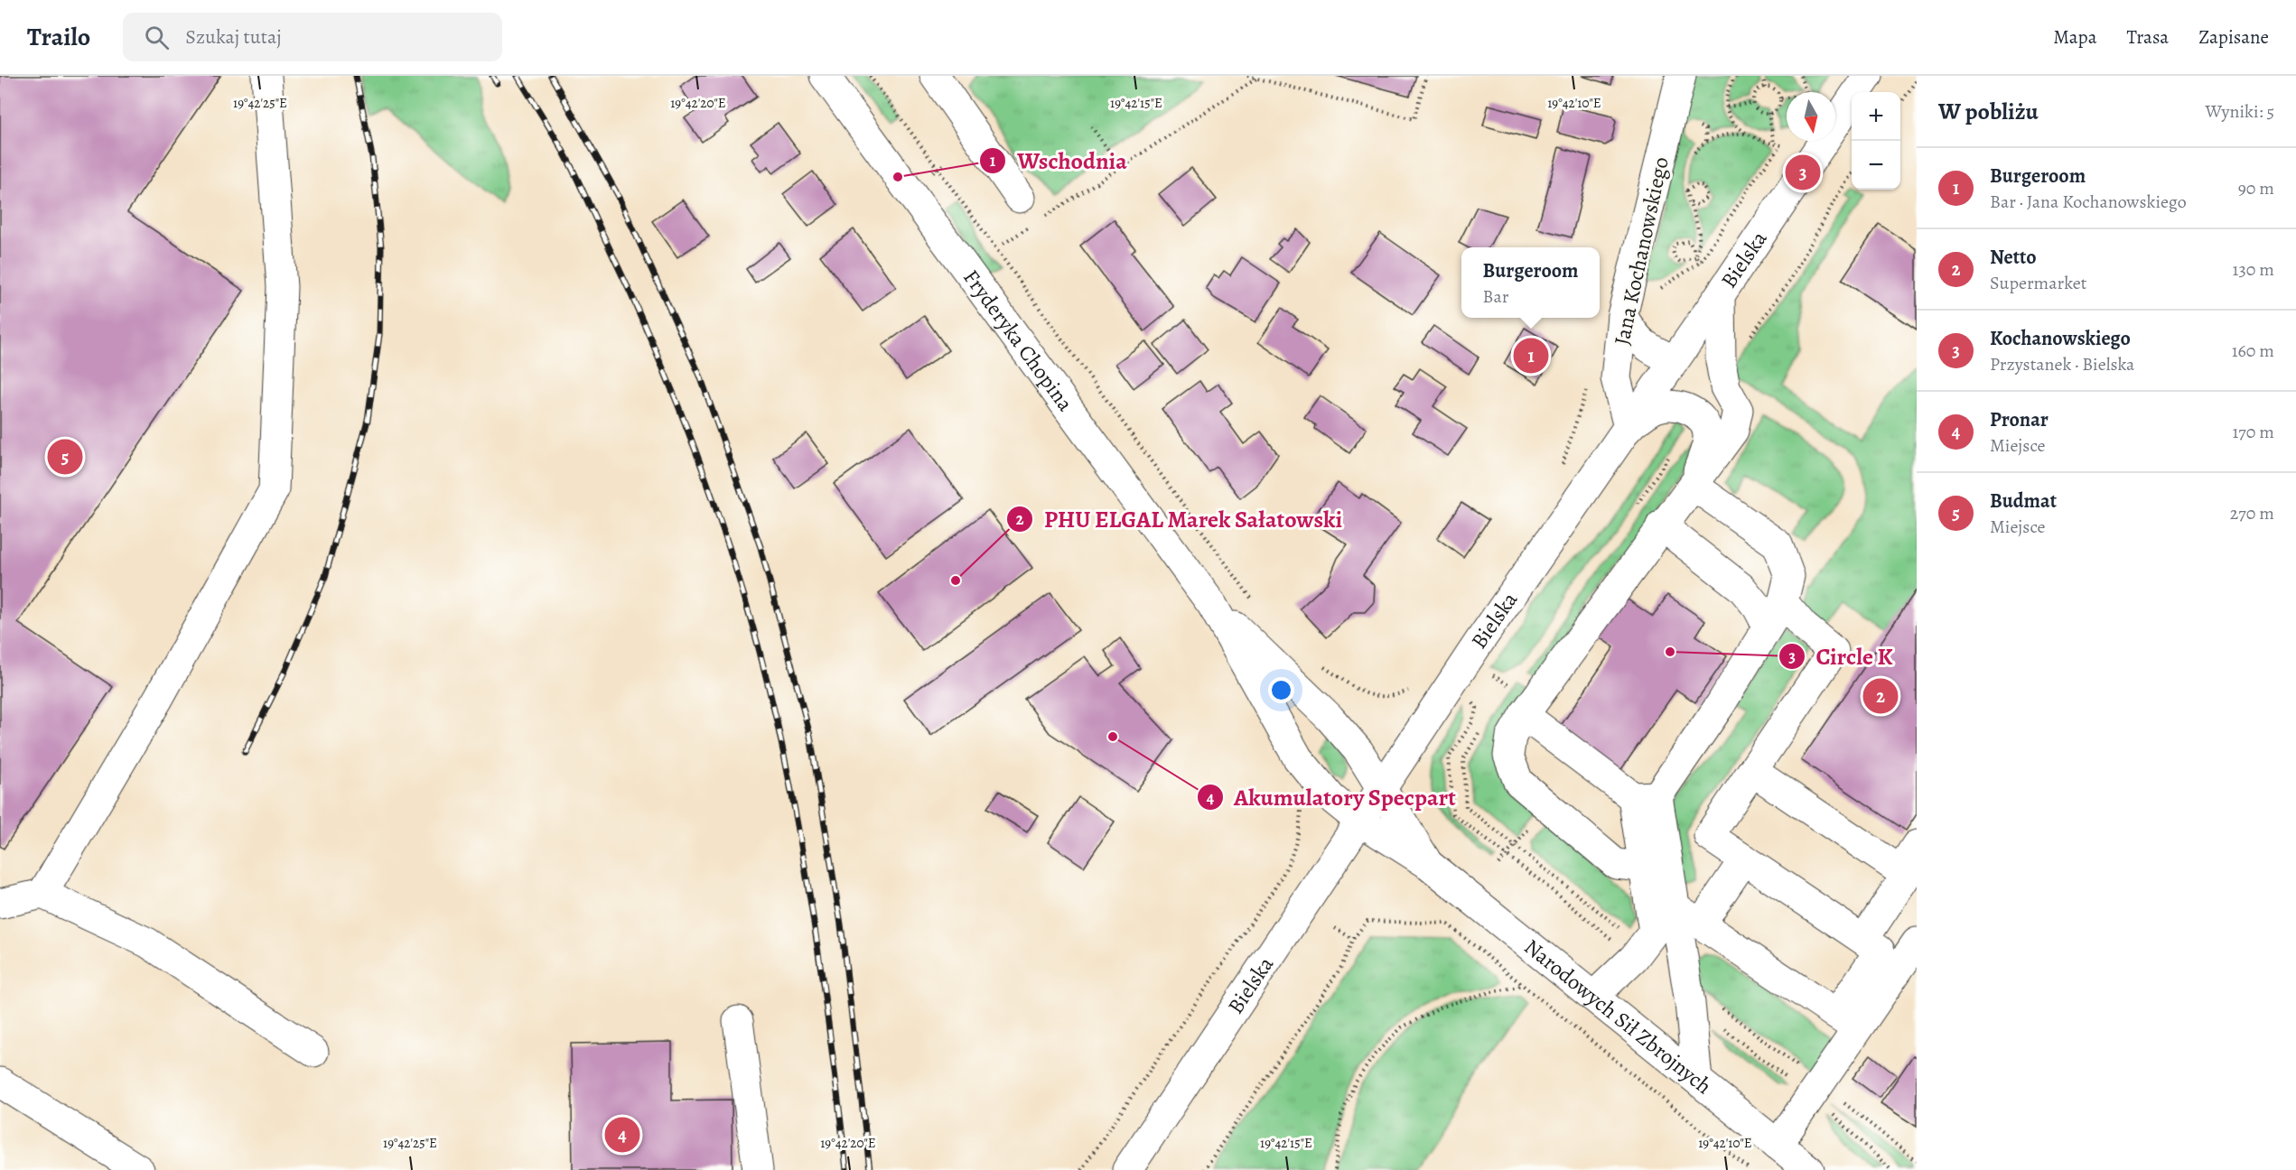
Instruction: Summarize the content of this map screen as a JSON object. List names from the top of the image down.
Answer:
{
  "streets": {
    "street": [
      "Jana Kochanowskiego",
      "Bielska",
      "Fryderyka Chopina",
      "Narodowych Sił Zbrojnych"
    ]
  },
  "crossings": [
    ["Jana Kochanowskiego", "Bielska"],
    ["Bielska", "Fryderyka Chopina"],
    ["Bielska", "Narodowych Sił Zbrojnych"],
    ["Fryderyka Chopina", "Narodowych Sił Zbrojnych"]
  ],
  "places": [
    "Wschodnia",
    "PHU ELGAL Marek Sałatowski",
    "Circle K",
    "Akumulatory Specpart"
  ],
  "north": "bottom",
  "page": {
    "header": "Trailo",
    "search": "Szukaj tutaj",
    "nav": ["Mapa", "Trasa", "Zapisane"],
    "heading": ["W pobliżu", "Wyniki: 5"],
    "map_buttons": ["+", "−"],
    "list": [
      {
        "mark": "1",
        "name": "Burgeroom",
        "note": "Bar · Jana Kochanowskiego",
        "value": "90 m"
      },
      {
        "mark": "2",
        "name": "Netto",
        "note": "Supermarket",
        "value": "130 m"
      },
      {
        "mark": "3",
        "name": "Kochanowskiego",
        "note": "Przystanek · Bielska",
        "value": "160 m"
      },
      {
        "mark": "4",
        "name": "Pronar",
        "note": "Miejsce",
        "value": "170 m"
      },
      {
        "mark": "5",
        "name": "Budmat",
        "note": "Miejsce",
        "value": "270 m"
      }
    ],
    "pins": [
      "3",
      "1",
      "5",
      "2",
      "4"
    ],
    "popup": ["Burgeroom", "Bar"]
  },
  "coordinates": [
    "19°42'25\"E",
    "19°42'20\"E",
    "19°42'15\"E",
    "19°42'10\"E"
  ]
}
